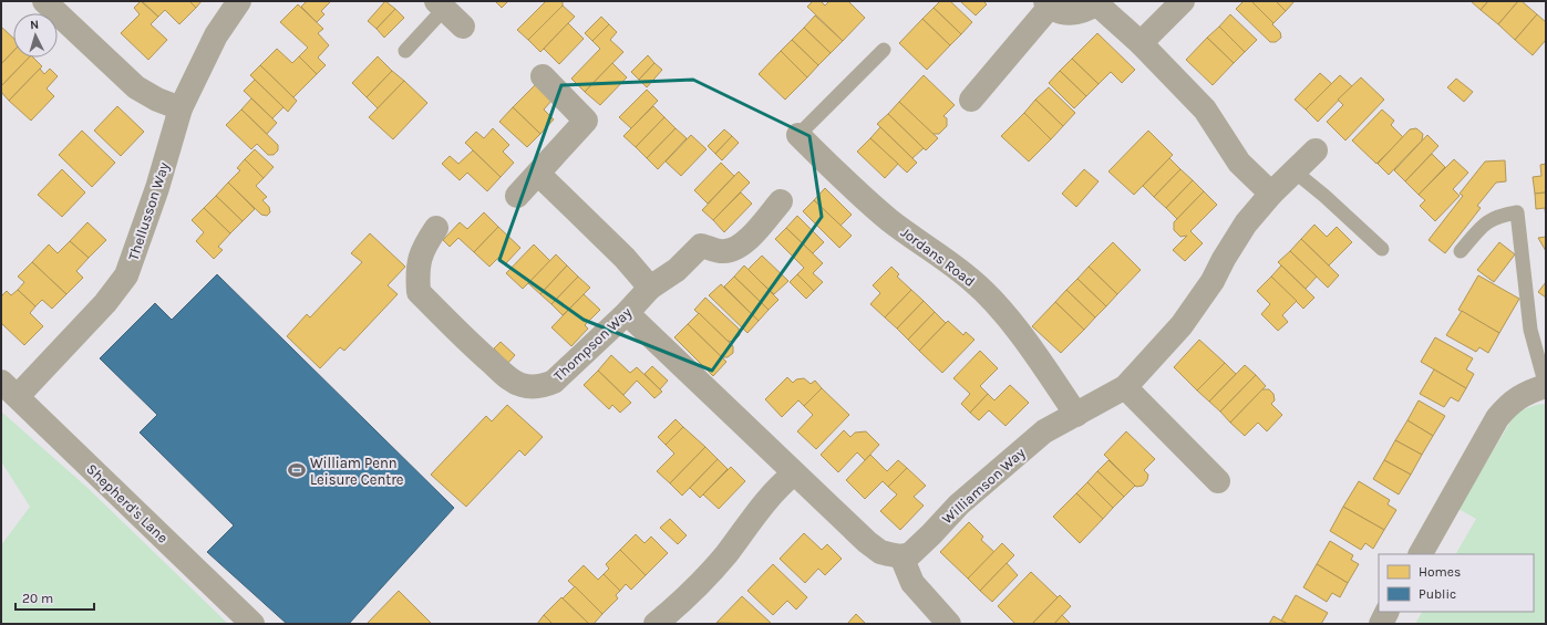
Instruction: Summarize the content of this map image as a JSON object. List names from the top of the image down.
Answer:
{
  "streets": {
    "street": [
      "Thellusson Way",
      "Jordans Road",
      "Thompson Way",
      "Williamson Way",
      "Shepherd's Lane"
    ]
  },
  "crossings": [
    ["Thellusson Way", "Shepherd's Lane"],
    ["Jordans Road", "Williamson Way"]
  ],
  "places": {
    "sports": ["William Penn Leisure Centre"]
  },
  "legend": ["Homes", "Public"],
  "scale_bar": "20 m",
  "north": "top"
}
